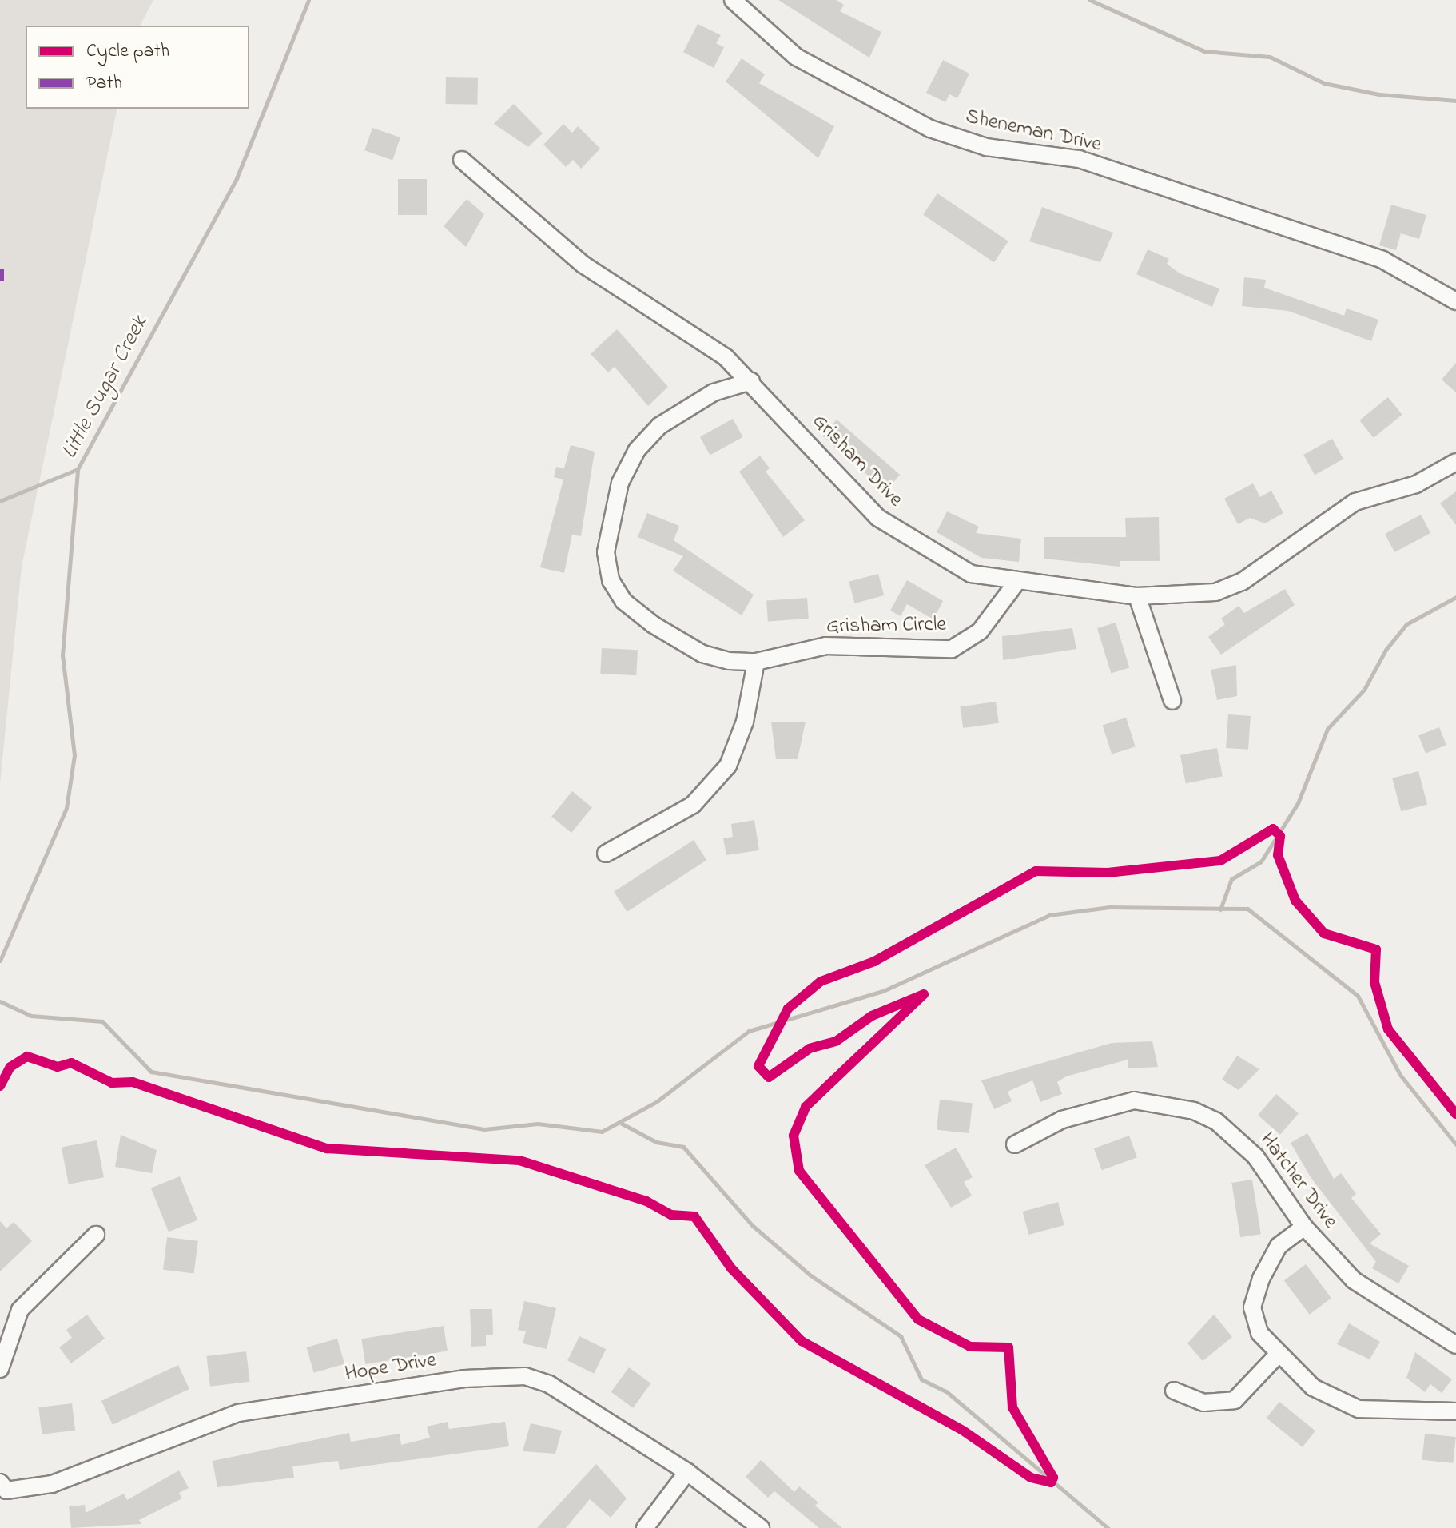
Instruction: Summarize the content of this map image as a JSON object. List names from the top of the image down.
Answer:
{
  "streets": {
    "street": [
      "Sheneman Drive",
      "Grisham Drive",
      "Grisham Circle",
      "Hatcher Drive",
      "Hope Drive"
    ]
  },
  "crossings": [
    ["Grisham Drive", "Grisham Circle"]
  ],
  "water": ["Little Sugar Creek"],
  "legend": ["Cycle path", "Path"]
}
